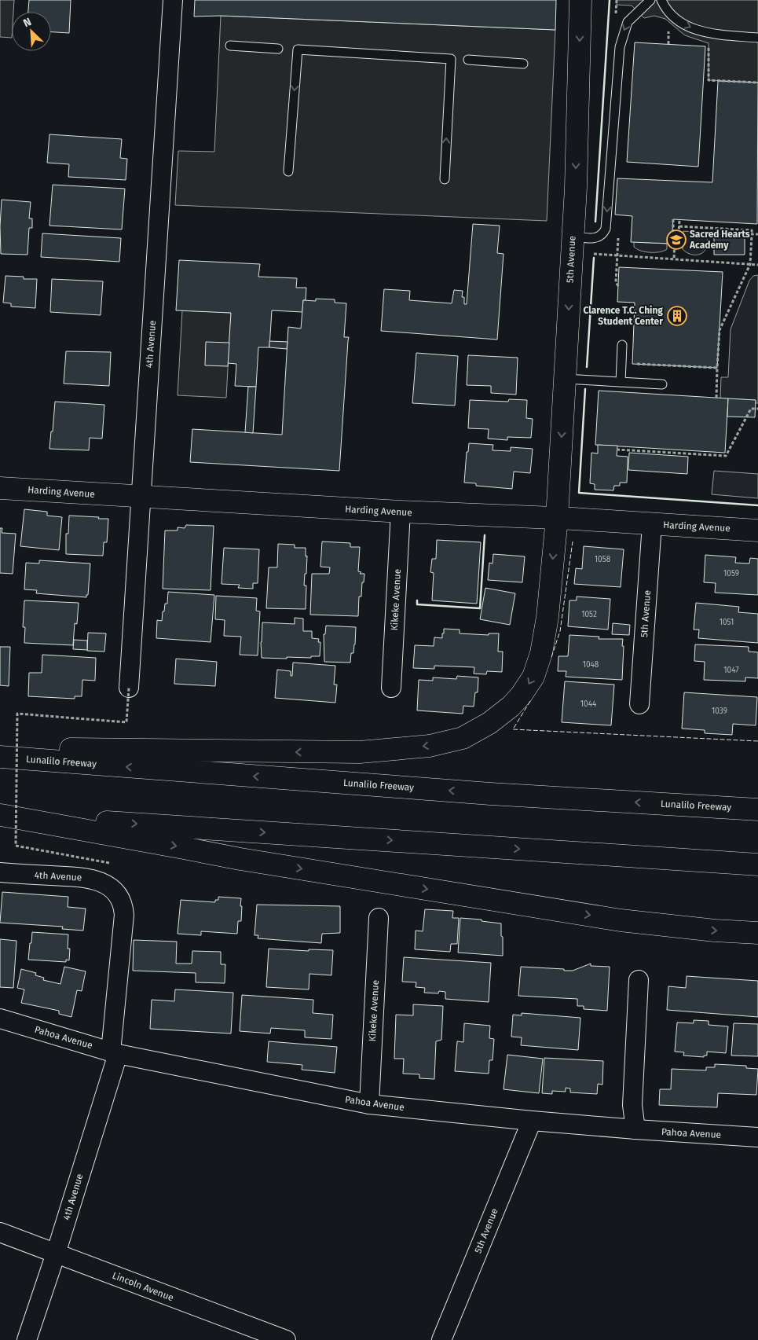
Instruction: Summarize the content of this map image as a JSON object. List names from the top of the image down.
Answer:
{
  "streets": {
    "main road": ["5th Avenue", "Harding Avenue", "Lunalilo Freeway"],
    "street": [
      "4th Avenue",
      "Kikeke Avenue",
      "Pahoa Avenue",
      "Lincoln Avenue"
    ]
  },
  "crossings": [
    ["5th Avenue", "Harding Avenue"],
    ["5th Avenue", "Pahoa Avenue"],
    ["4th Avenue", "Harding Avenue"],
    ["4th Avenue", "Pahoa Avenue"],
    ["4th Avenue", "Lincoln Avenue"],
    ["Harding Avenue", "Kikeke Avenue"],
    ["Kikeke Avenue", "Pahoa Avenue"]
  ],
  "places": {
    "school or university": ["Sacred Hearts Academy"],
    "building": ["Clarence T.C. Ching Student Center"]
  },
  "house_numbers": [
    "1058",
    "1059",
    "1052",
    "1051",
    "1048",
    "1047",
    "1044",
    "1039"
  ],
  "north": "top left"
}
